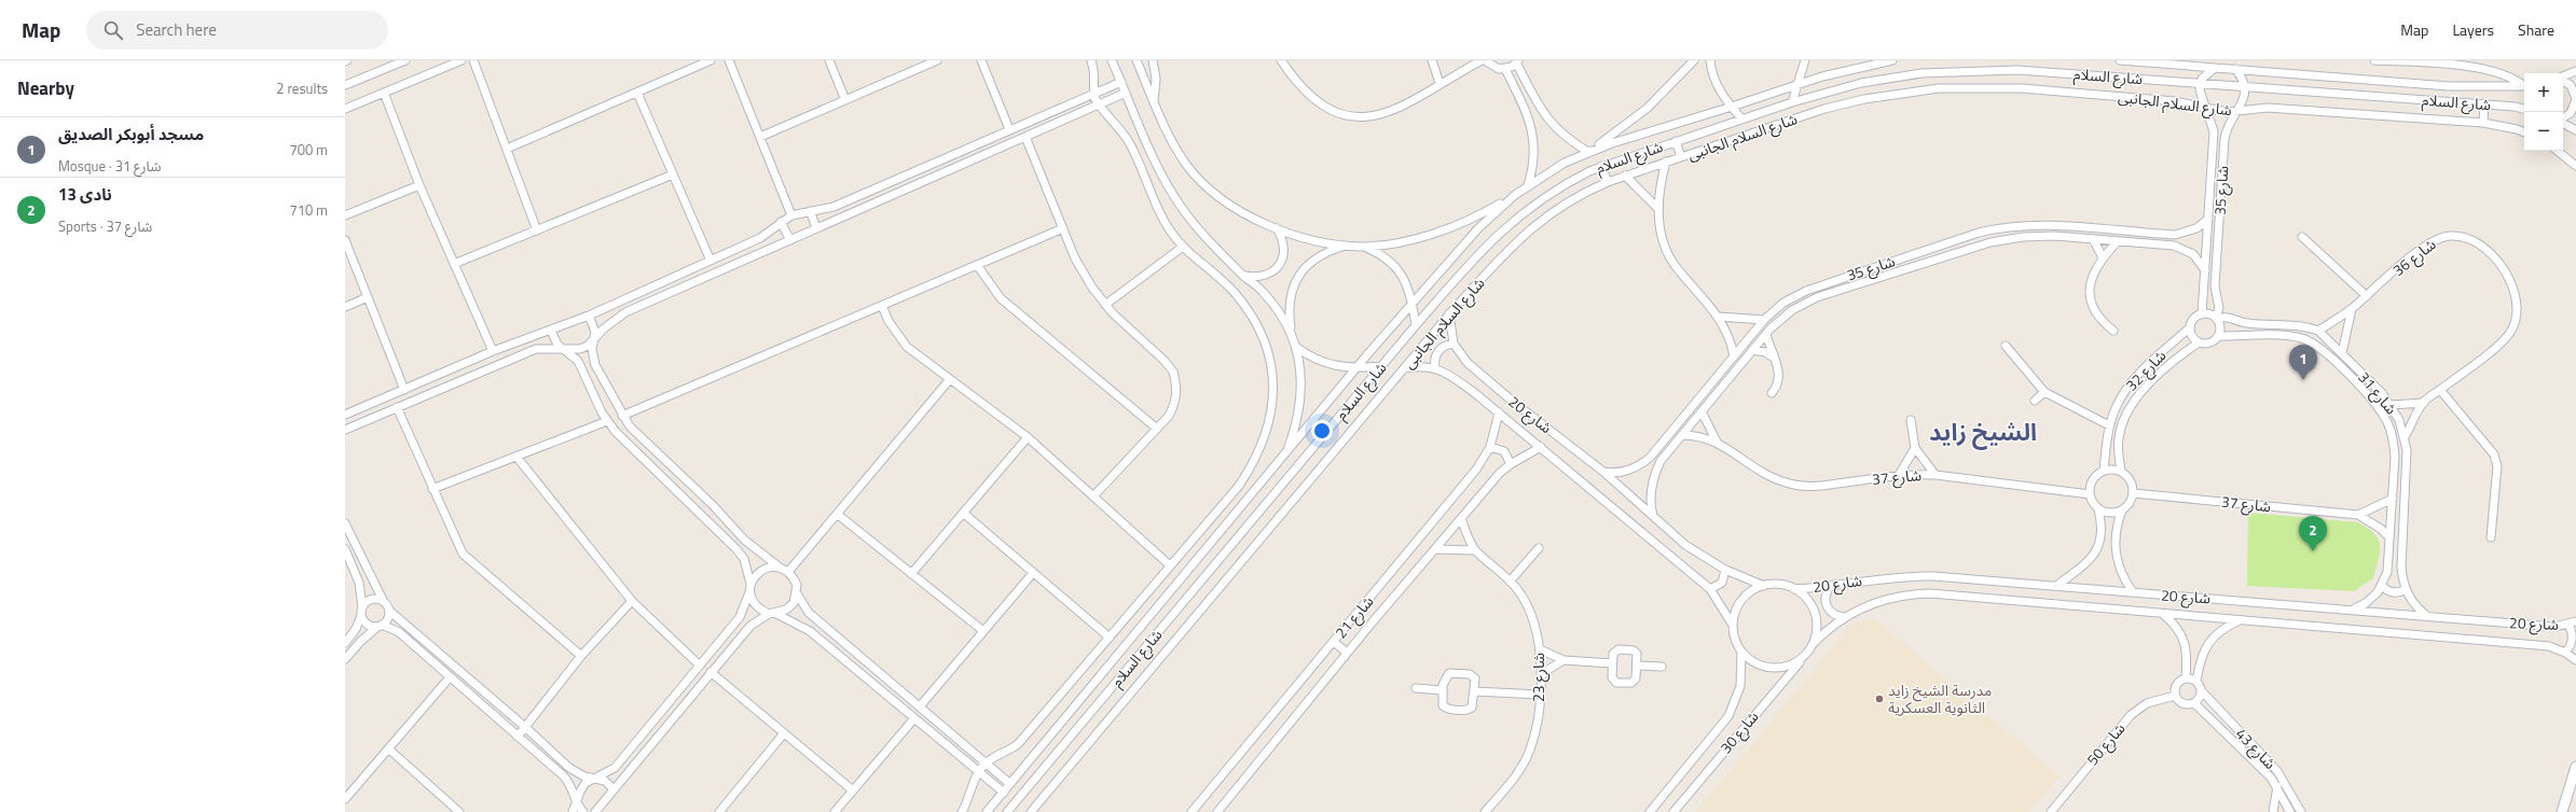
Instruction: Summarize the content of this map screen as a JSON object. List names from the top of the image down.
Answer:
{
  "streets": {
    "street": [
      "شارع السلام",
      "شارع السلام الجانبى",
      "شارع 35",
      "شارع 36",
      "شارع 32",
      "شارع 31",
      "شارع 20",
      "شارع 37",
      "شارع 21",
      "شارع 23",
      "شارع 30",
      "شارع 50",
      "شارع 43"
    ]
  },
  "crossings": [
    ["شارع السلام", "شارع 35"],
    ["شارع السلام الجانبى", "شارع 35"],
    ["شارع السلام الجانبى", "شارع 20"],
    ["شارع 35", "شارع 32"],
    ["شارع 35", "شارع 31"],
    ["شارع 35", "شارع 20"],
    ["شارع 35", "شارع 37"],
    ["شارع 36", "شارع 31"],
    ["شارع 32", "شارع 31"],
    ["شارع 32", "شارع 37"],
    ["شارع 31", "شارع 20"],
    ["شارع 20", "شارع 21"],
    ["شارع 20", "شارع 30"],
    ["شارع 21", "شارع 23"],
    ["شارع 50", "شارع 43"]
  ],
  "districts": ["الشيخ زايد"],
  "places": ["مدرسة الشيخ زايد الثانوية العسكرية"],
  "page": {
    "header": "Map",
    "search": "Search here",
    "nav": ["Map", "Layers", "Share"],
    "heading": ["Nearby", "2 results"],
    "map_buttons": ["+", "−"],
    "list": [
      {
        "mark": "1",
        "name": "مسجد أبوبكر الصديق",
        "note": "Mosque · شارع 31",
        "value": "700 m"
      },
      {
        "mark": "2",
        "name": "نادى 13",
        "note": "Sports · شارع 37",
        "value": "710 m"
      }
    ],
    "pins": ["1", "2"]
  }
}
